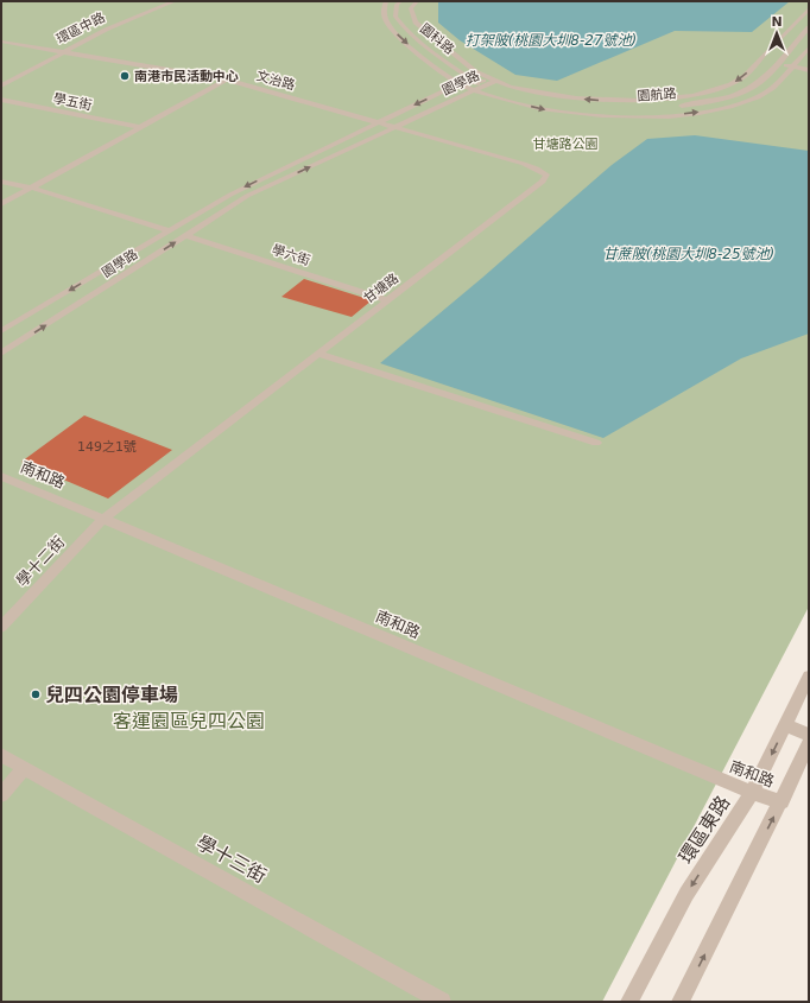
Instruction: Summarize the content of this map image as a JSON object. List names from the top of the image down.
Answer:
{
  "streets": {
    "street": [
      "環區中路",
      "園科路",
      "文治路",
      "園學路",
      "園航路",
      "學五街",
      "學六街",
      "甘塘路",
      "南和路",
      "學十二街",
      "環區東路",
      "學十三街"
    ]
  },
  "crossings": [
    ["環區中路", "文治路"],
    ["園科路", "園學路"],
    ["文治路", "園學路"],
    ["文治路", "甘塘路"],
    ["園學路", "學六街"],
    ["園學路", "甘塘路"],
    ["學六街", "甘塘路"],
    ["甘塘路", "南和路"],
    ["甘塘路", "學十二街"],
    ["南和路", "學十二街"],
    ["南和路", "環區東路"]
  ],
  "water": ["打架陂(桃園大圳8-27號池)", "甘蔗陂(桃園大圳8-25號池)"],
  "parks": ["甘塘路公園", "客運園區兒四公園"],
  "places": ["南港市民活動中心", "兒四公園停車場"],
  "house_numbers": ["149之1號"],
  "north": "top"
}
